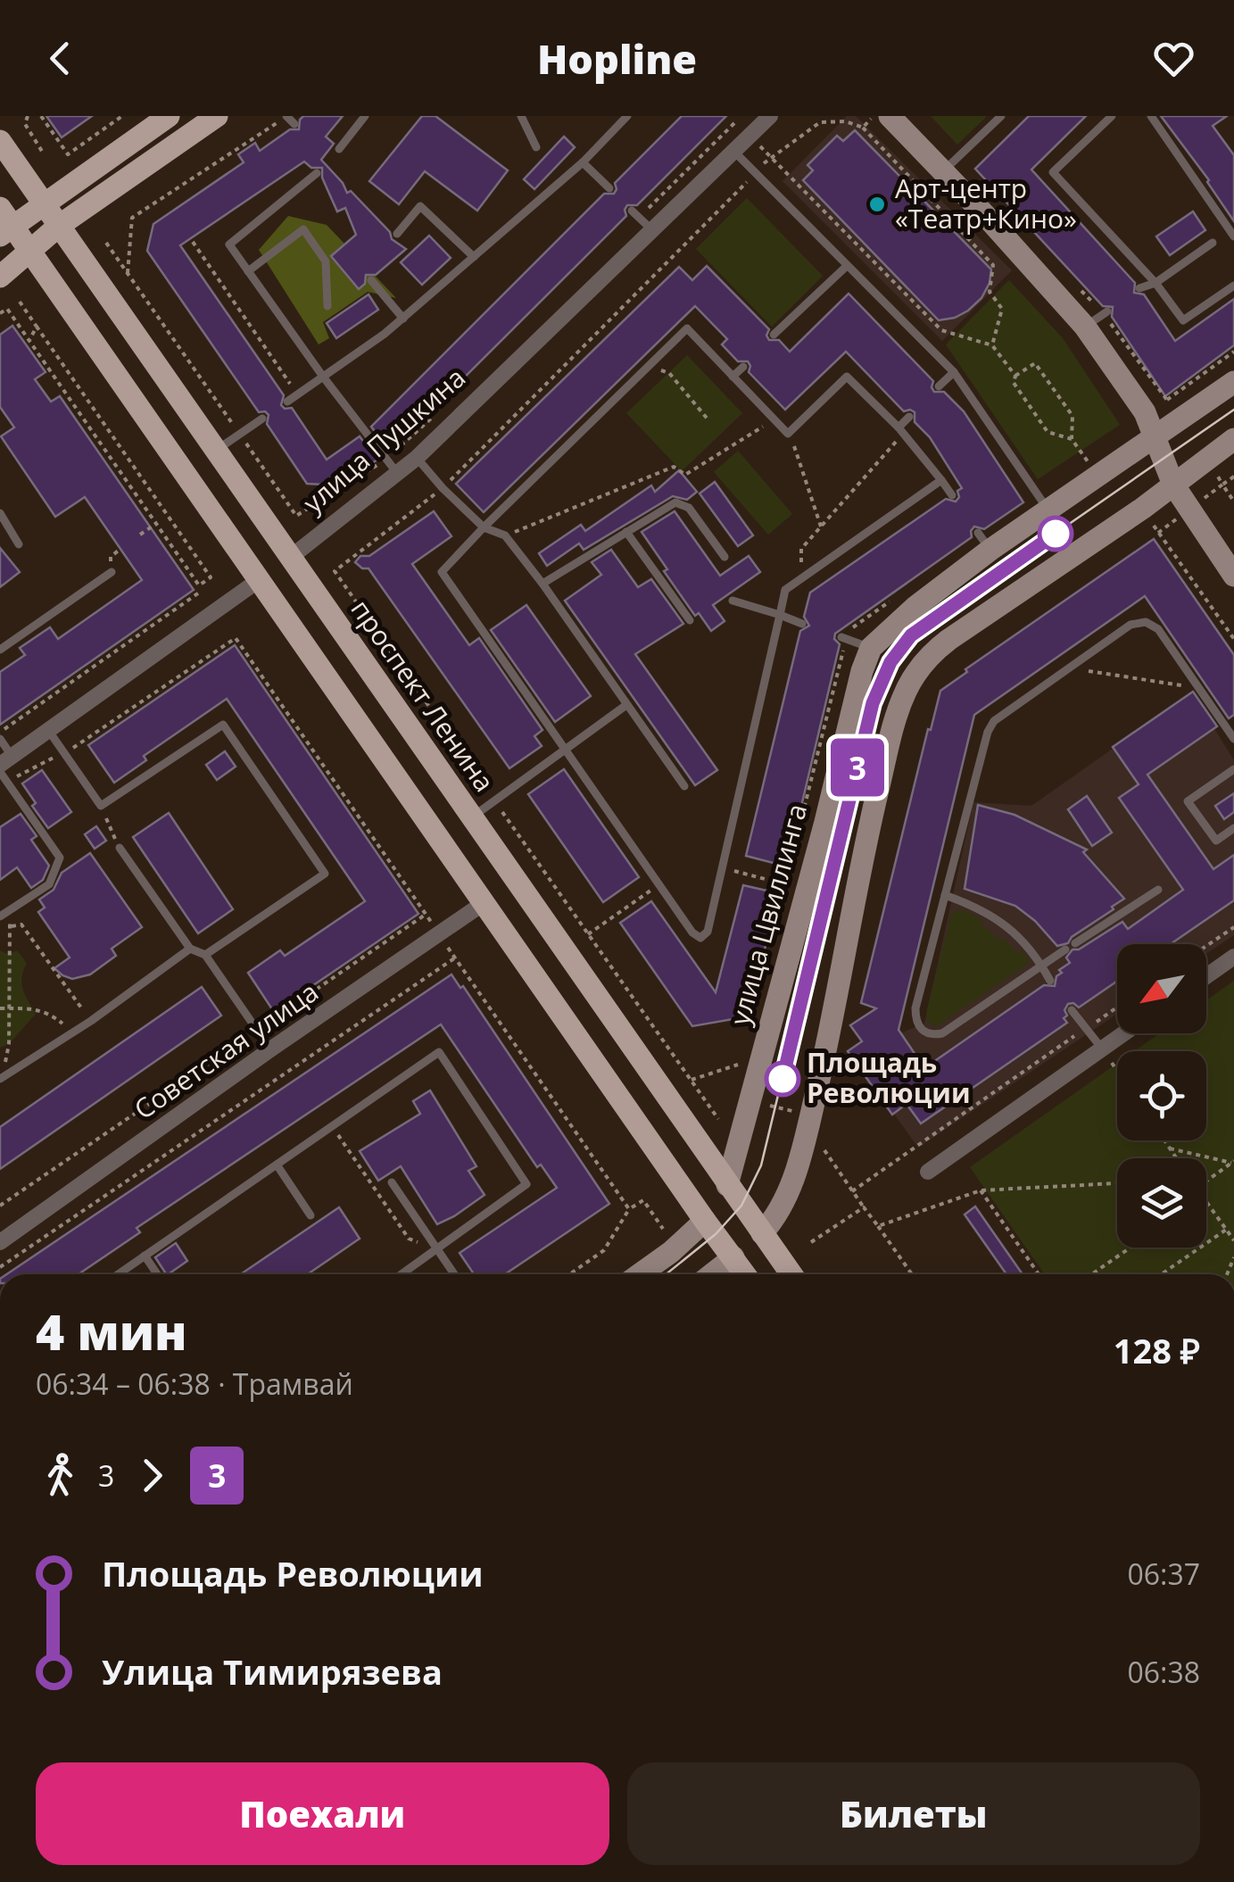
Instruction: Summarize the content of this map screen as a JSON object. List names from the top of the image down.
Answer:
{
  "streets": {
    "main road": ["улица Пушкина", "проспект Ленина", "улица Цвиллинга"],
    "street": ["Советская улица"]
  },
  "crossings": [
    ["улица Пушкина", "проспект Ленина"],
    ["проспект Ленина", "улица Цвиллинга"]
  ],
  "places": ["Арт-центр «Театр+Кино»", "Площадь Революции"],
  "lines": ["tram line 3"],
  "north": "bottom left",
  "page": {
    "header": "Hopline",
    "on_map": "3",
    "heading": ["4 мин", "06:34 – 06:38 · Трамвай", "128 ₽"],
    "legs": ["3", "3"],
    "list": [
      {
        "name": "Площадь Революции",
        "value": "06:37"
      },
      {
        "name": "Улица Тимирязева",
        "value": "06:38"
      }
    ],
    "buttons": ["Поехали", "Билеты"]
  }
}
